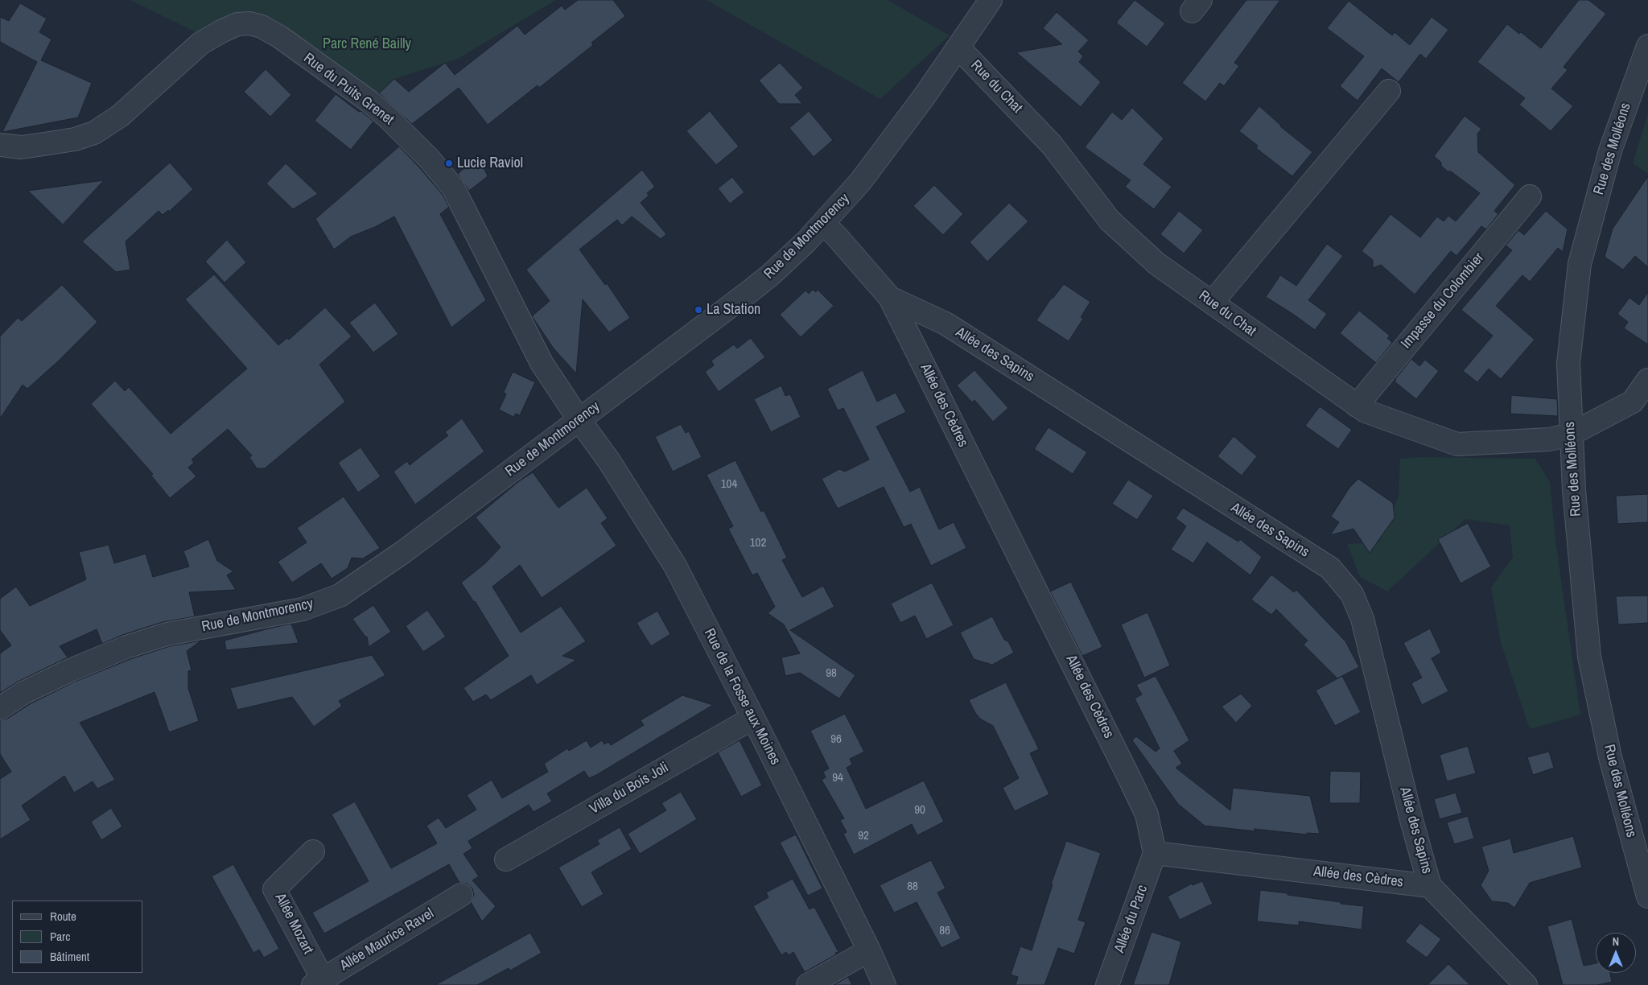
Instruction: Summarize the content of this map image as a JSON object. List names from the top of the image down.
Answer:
{
  "streets": {
    "street": [
      "Rue du Chat",
      "Rue du Puits Grenet",
      "Rue des Molléons",
      "Rue de Montmorency",
      "Impasse du Colombier",
      "Allée des Sapins",
      "Allée des Cèdres",
      "Rue de la Fosse aux Moines",
      "Villa du Bois Joli",
      "Allée du Parc",
      "Allée Mozart",
      "Allée Maurice Ravel"
    ]
  },
  "crossings": [
    ["Rue du Chat", "Rue des Molléons"],
    ["Rue du Chat", "Rue de Montmorency"],
    ["Rue du Chat", "Impasse du Colombier"],
    ["Rue du Puits Grenet", "Rue de Montmorency"],
    ["Rue du Puits Grenet", "Rue de la Fosse aux Moines"],
    ["Rue de Montmorency", "Allée des Sapins"],
    ["Rue de Montmorency", "Rue de la Fosse aux Moines"],
    ["Allée des Sapins", "Allée des Cèdres"],
    ["Allée des Cèdres", "Allée du Parc"],
    ["Rue de la Fosse aux Moines", "Villa du Bois Joli"],
    ["Allée Mozart", "Allée Maurice Ravel"]
  ],
  "parks": ["Parc René Bailly"],
  "places": ["Lucie Raviol", "La Station"],
  "house_numbers": [
    "104",
    "102",
    "98",
    "96",
    "94",
    "90",
    "92",
    "88",
    "86"
  ],
  "legend": ["Route", "Parc", "Bâtiment"],
  "north": "top"
}
